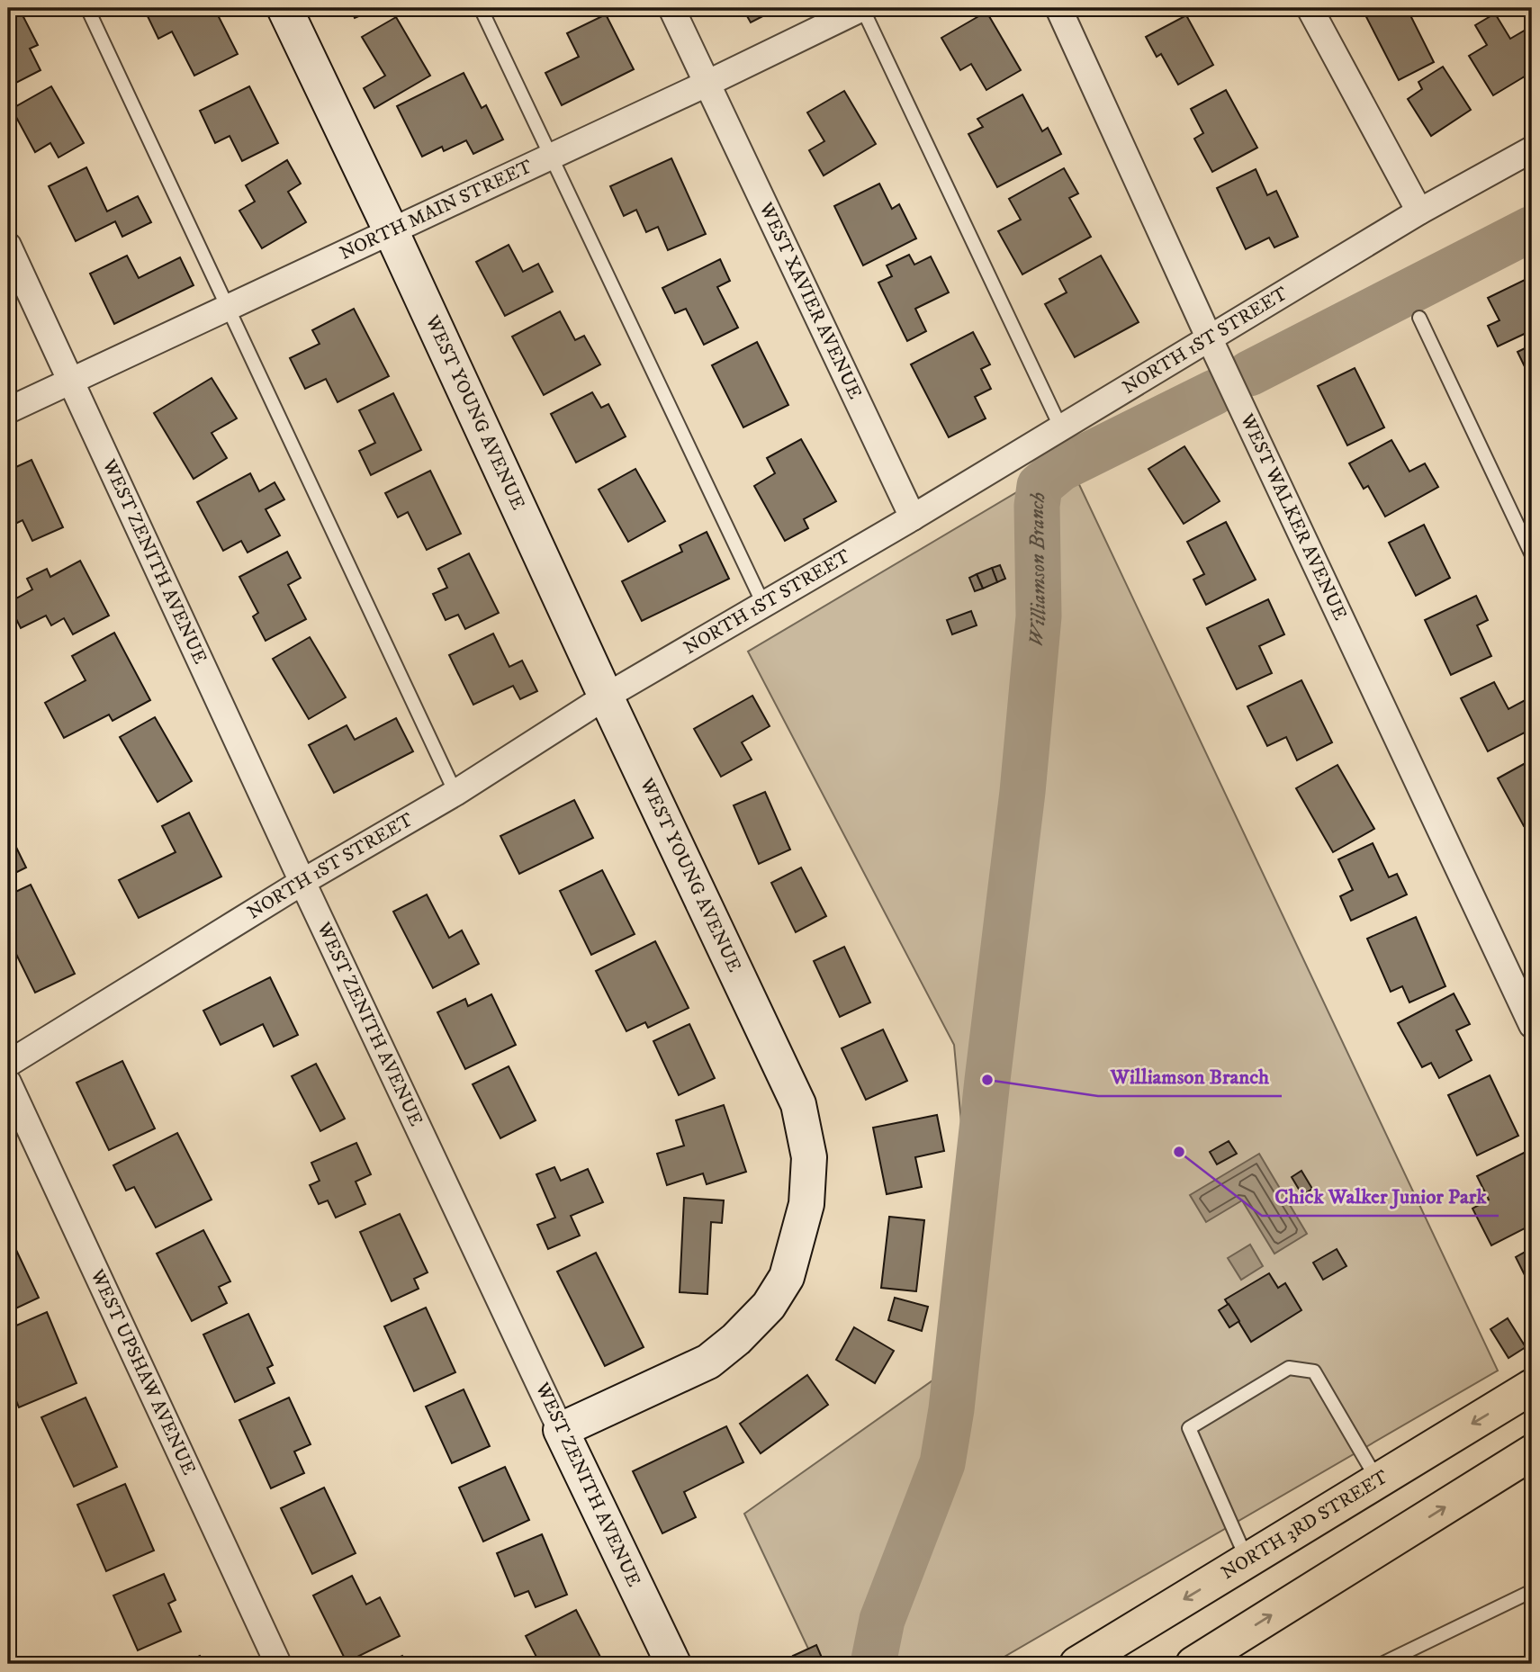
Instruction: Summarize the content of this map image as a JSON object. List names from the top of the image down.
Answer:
{
  "streets": {
    "main road": ["NORTH 3RD STREET"],
    "street": [
      "NORTH MAIN STREET",
      "WEST XAVIER AVENUE",
      "NORTH 1ST STREET",
      "WEST YOUNG AVENUE",
      "WEST WALKER AVENUE",
      "WEST ZENITH AVENUE",
      "WEST UPSHAW AVENUE"
    ]
  },
  "crossings": [
    ["NORTH MAIN STREET", "WEST XAVIER AVENUE"],
    ["NORTH MAIN STREET", "WEST YOUNG AVENUE"],
    ["NORTH MAIN STREET", "WEST ZENITH AVENUE"],
    ["WEST XAVIER AVENUE", "NORTH 1ST STREET"],
    ["NORTH 1ST STREET", "WEST YOUNG AVENUE"],
    ["NORTH 1ST STREET", "WEST WALKER AVENUE"],
    ["NORTH 1ST STREET", "WEST ZENITH AVENUE"],
    ["WEST YOUNG AVENUE", "WEST ZENITH AVENUE"]
  ],
  "water": ["Williamson Branch"],
  "places": ["Williamson Branch", "Chick Walker Junior Park"]
}
